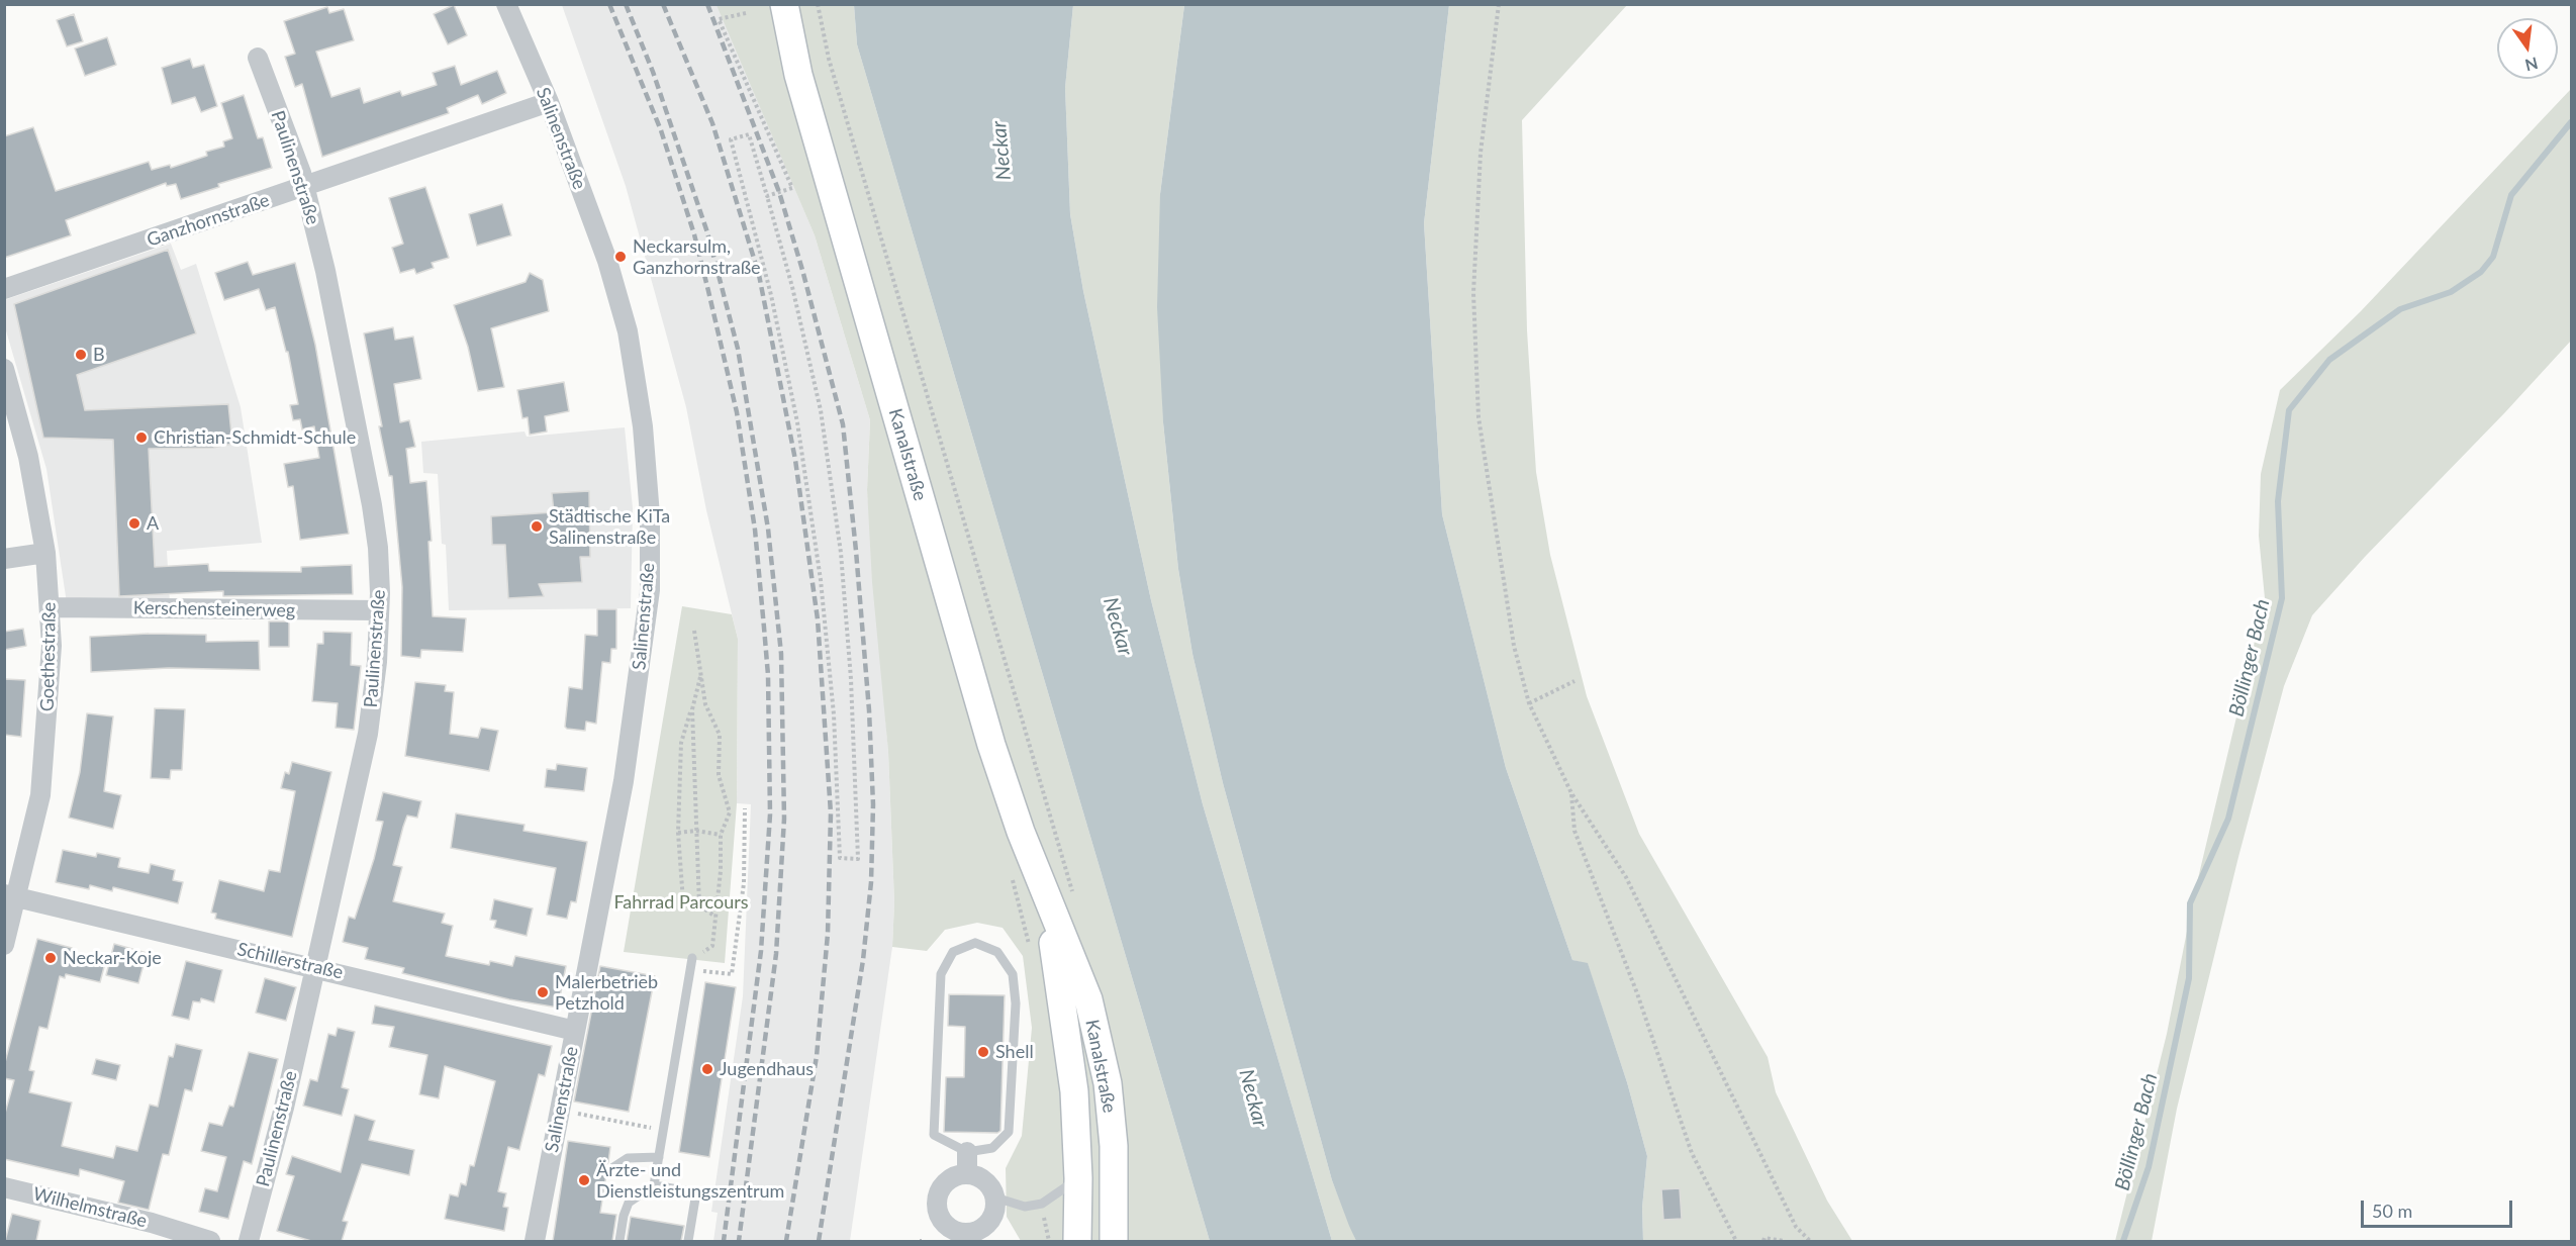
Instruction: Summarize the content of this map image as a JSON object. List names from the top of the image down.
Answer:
{
  "streets": {
    "main road": ["Kanalstraße"],
    "street": [
      "Salinenstraße",
      "Paulinenstraße",
      "Ganzhornstraße",
      "Kerschensteinerweg",
      "Goethestraße",
      "Schillerstraße",
      "Wilhelmstraße"
    ]
  },
  "crossings": [
    ["Salinenstraße", "Ganzhornstraße"],
    ["Salinenstraße", "Schillerstraße"],
    ["Paulinenstraße", "Ganzhornstraße"],
    ["Paulinenstraße", "Kerschensteinerweg"],
    ["Paulinenstraße", "Schillerstraße"],
    ["Kerschensteinerweg", "Goethestraße"],
    ["Goethestraße", "Schillerstraße"]
  ],
  "water": ["Neckar", "Böllinger Bach"],
  "parks": ["Fahrrad Parcours"],
  "places": [
    "Neckarsulm, Ganzhornstraße",
    "B",
    "Christian-Schmidt-Schule",
    "A",
    "Städtische KiTa Salinenstraße",
    "Neckar-Koje",
    "Malerbetrieb Petzhold",
    "Shell",
    "Jugendhaus",
    "Ärzte- und Dienstleistungszentrum"
  ],
  "scale_bar": "50 m",
  "north": "bottom"
}
